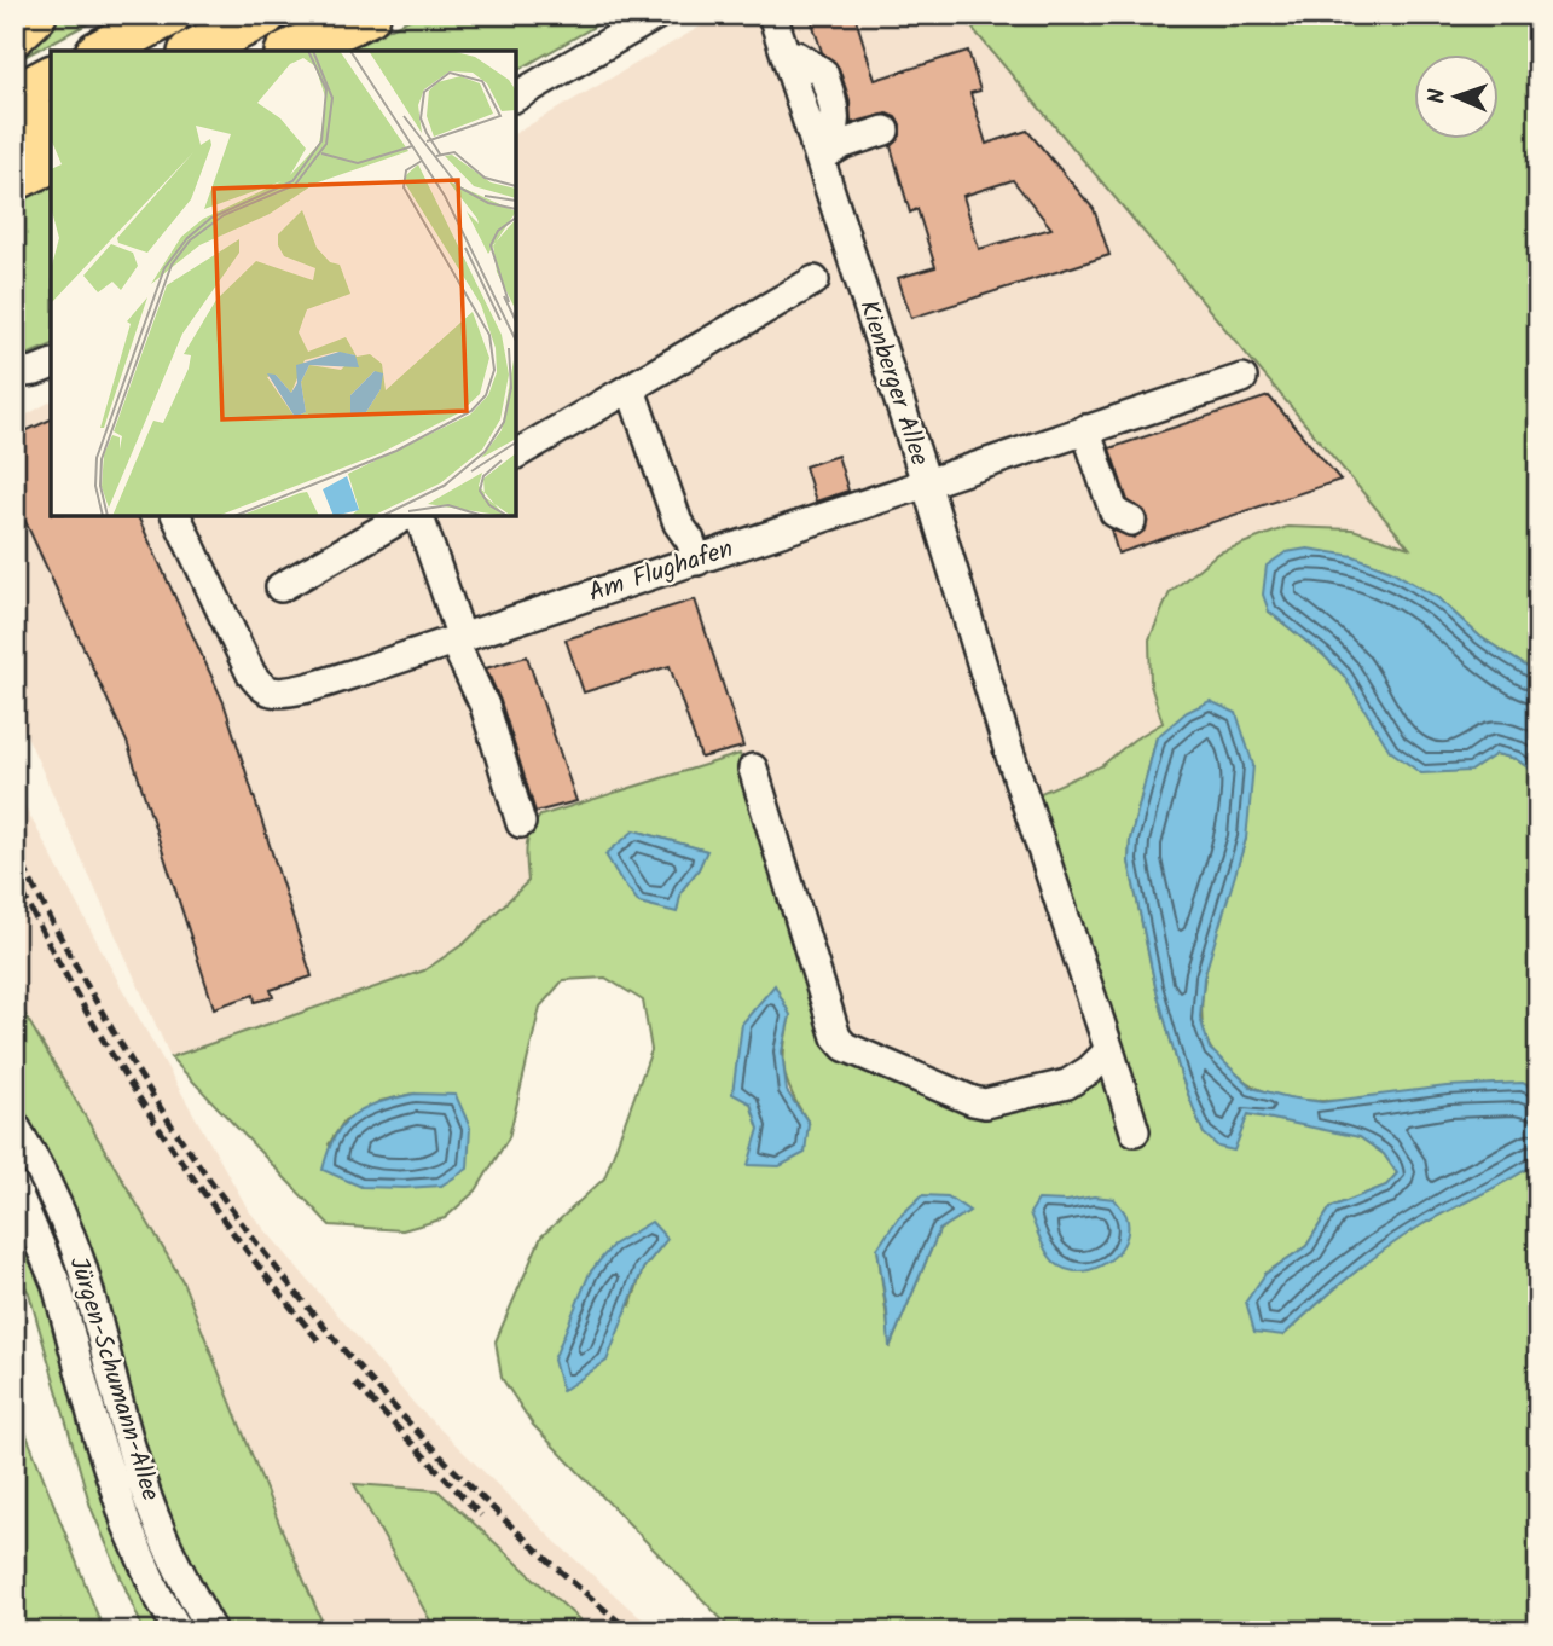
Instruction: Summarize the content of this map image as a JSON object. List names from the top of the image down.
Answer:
{
  "streets": {
    "street": ["Kienberger Allee", "Am Flughafen", "Jürgen-Schumann-Allee"]
  },
  "crossings": [
    ["Kienberger Allee", "Am Flughafen"]
  ],
  "north": "left"
}
